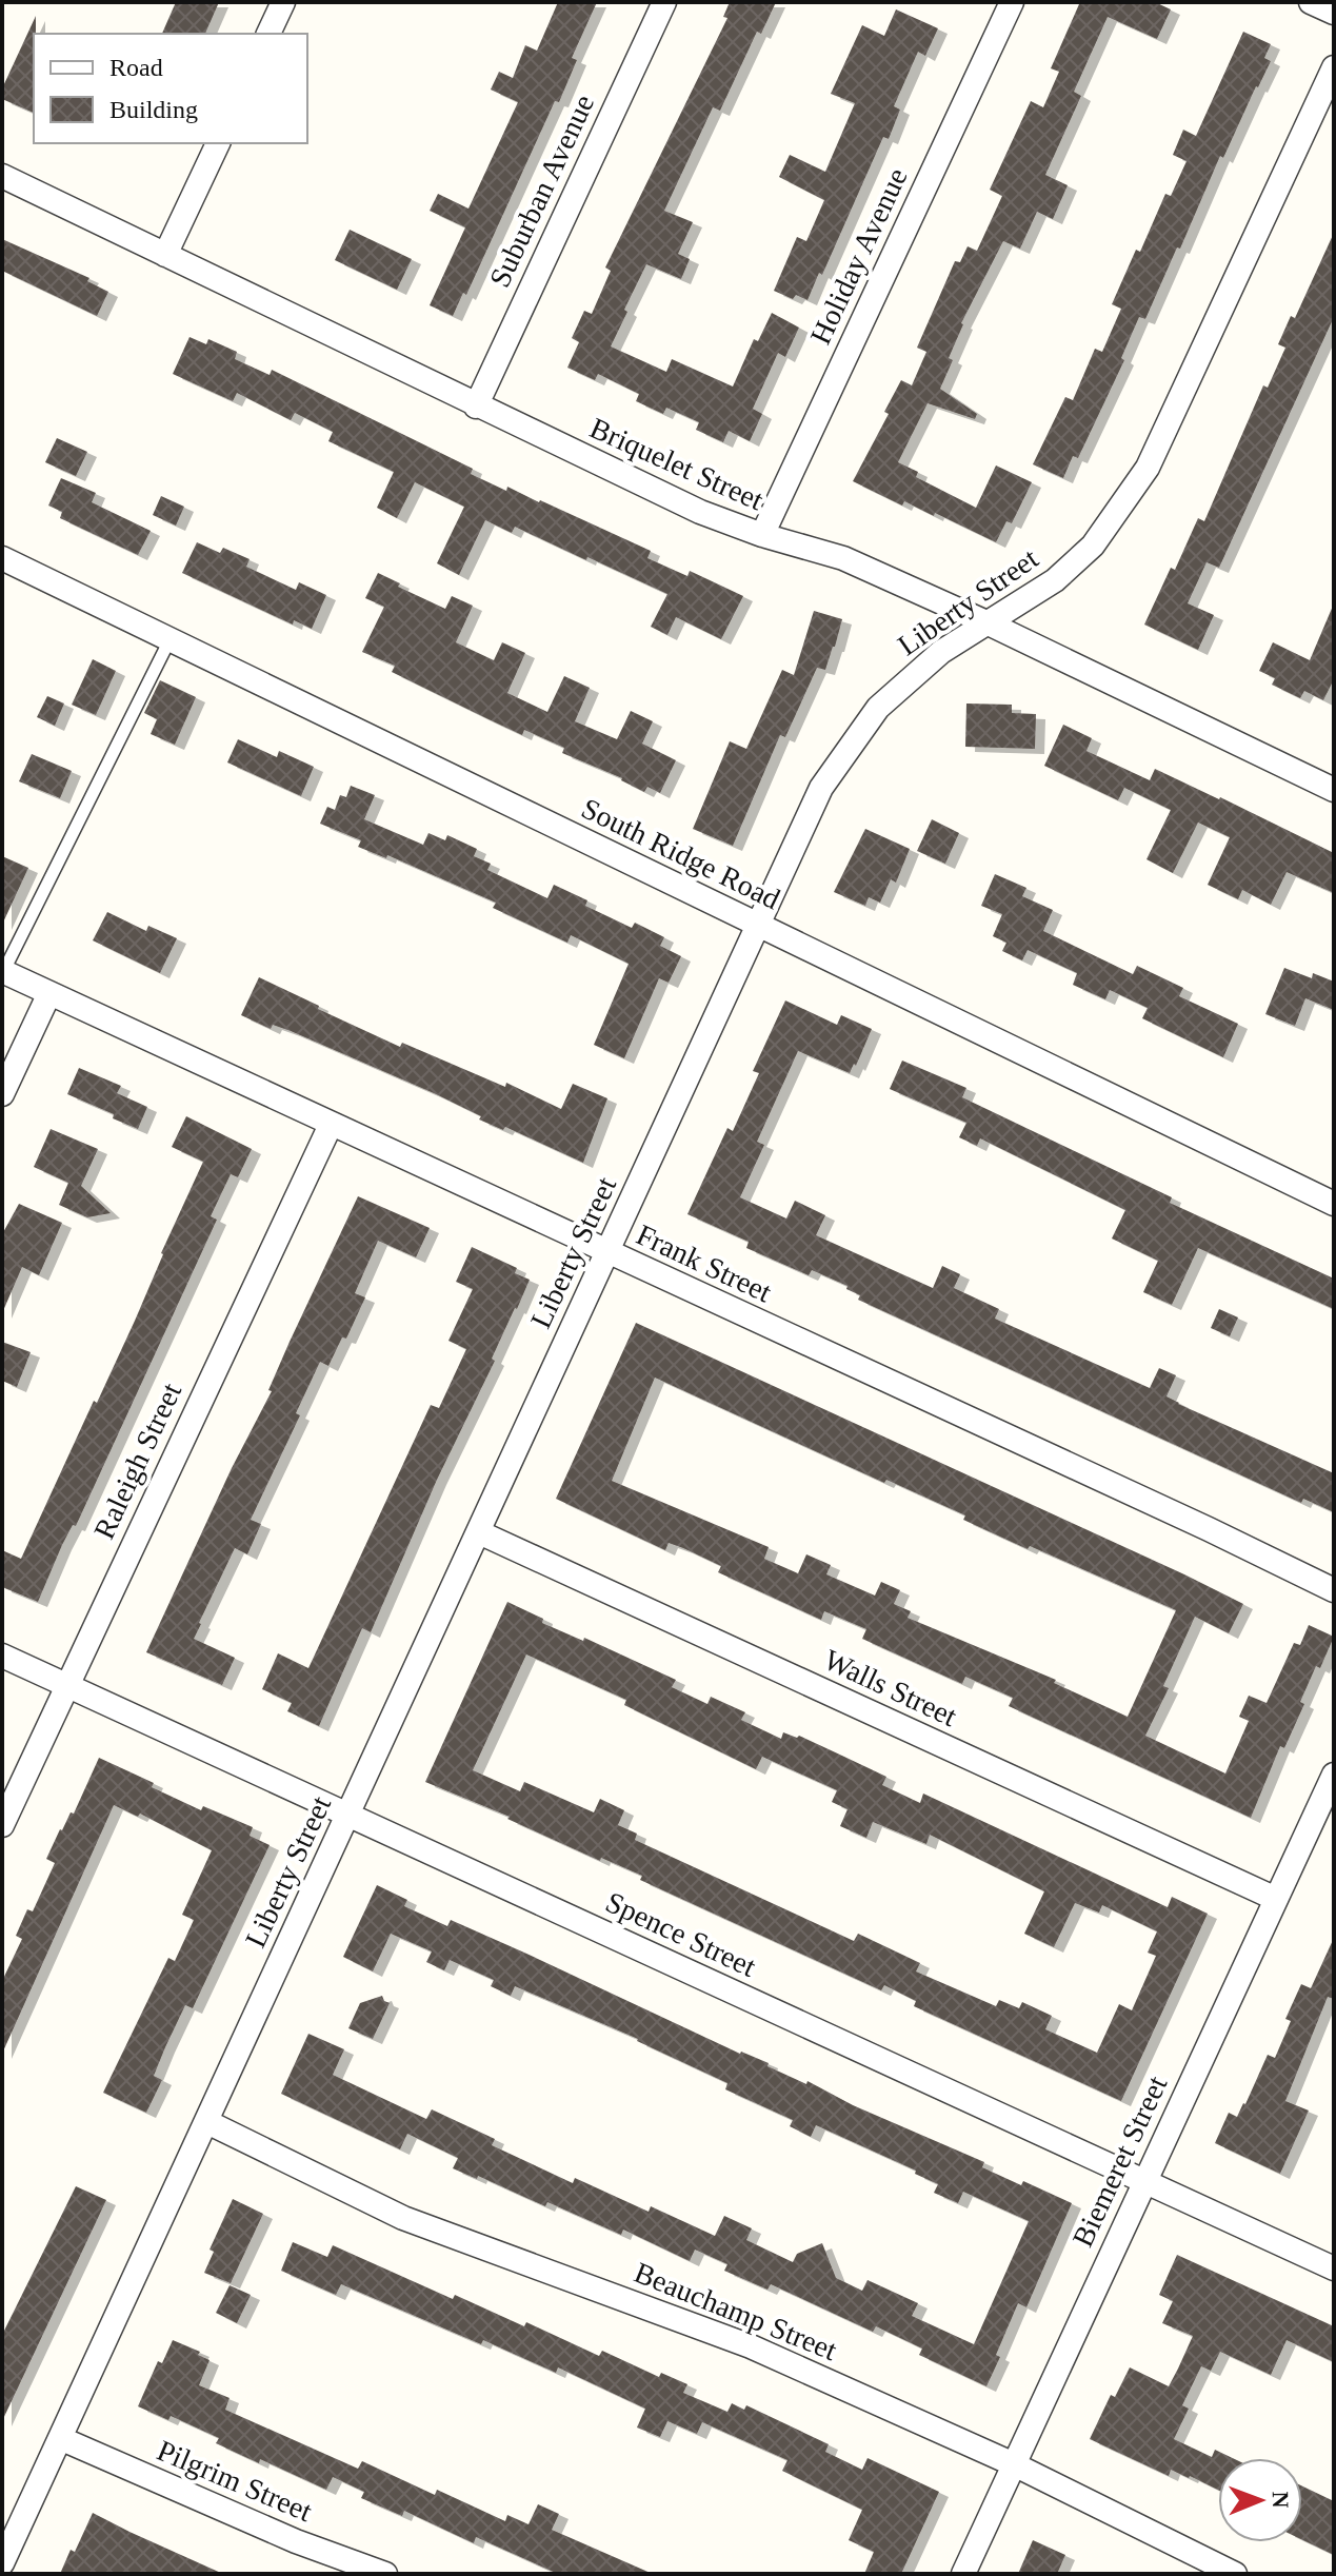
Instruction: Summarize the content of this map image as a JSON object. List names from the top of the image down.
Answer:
{
  "streets": {
    "street": [
      "Suburban Avenue",
      "Holiday Avenue",
      "Briquelet Street",
      "Liberty Street",
      "South Ridge Road",
      "Frank Street",
      "Raleigh Street",
      "Walls Street",
      "Spence Street",
      "Biemeret Street",
      "Beauchamp Street",
      "Pilgrim Street"
    ]
  },
  "crossings": [
    ["Suburban Avenue", "Briquelet Street"],
    ["Holiday Avenue", "Briquelet Street"],
    ["Briquelet Street", "Liberty Street"],
    ["Liberty Street", "South Ridge Road"],
    ["Liberty Street", "Frank Street"],
    ["Liberty Street", "Walls Street"],
    ["Liberty Street", "Spence Street"],
    ["Liberty Street", "Beauchamp Street"],
    ["Liberty Street", "Pilgrim Street"],
    ["Frank Street", "Raleigh Street"],
    ["Raleigh Street", "Spence Street"],
    ["Walls Street", "Biemeret Street"],
    ["Spence Street", "Biemeret Street"],
    ["Biemeret Street", "Beauchamp Street"]
  ],
  "legend": ["Road", "Building"],
  "north": "right"
}
